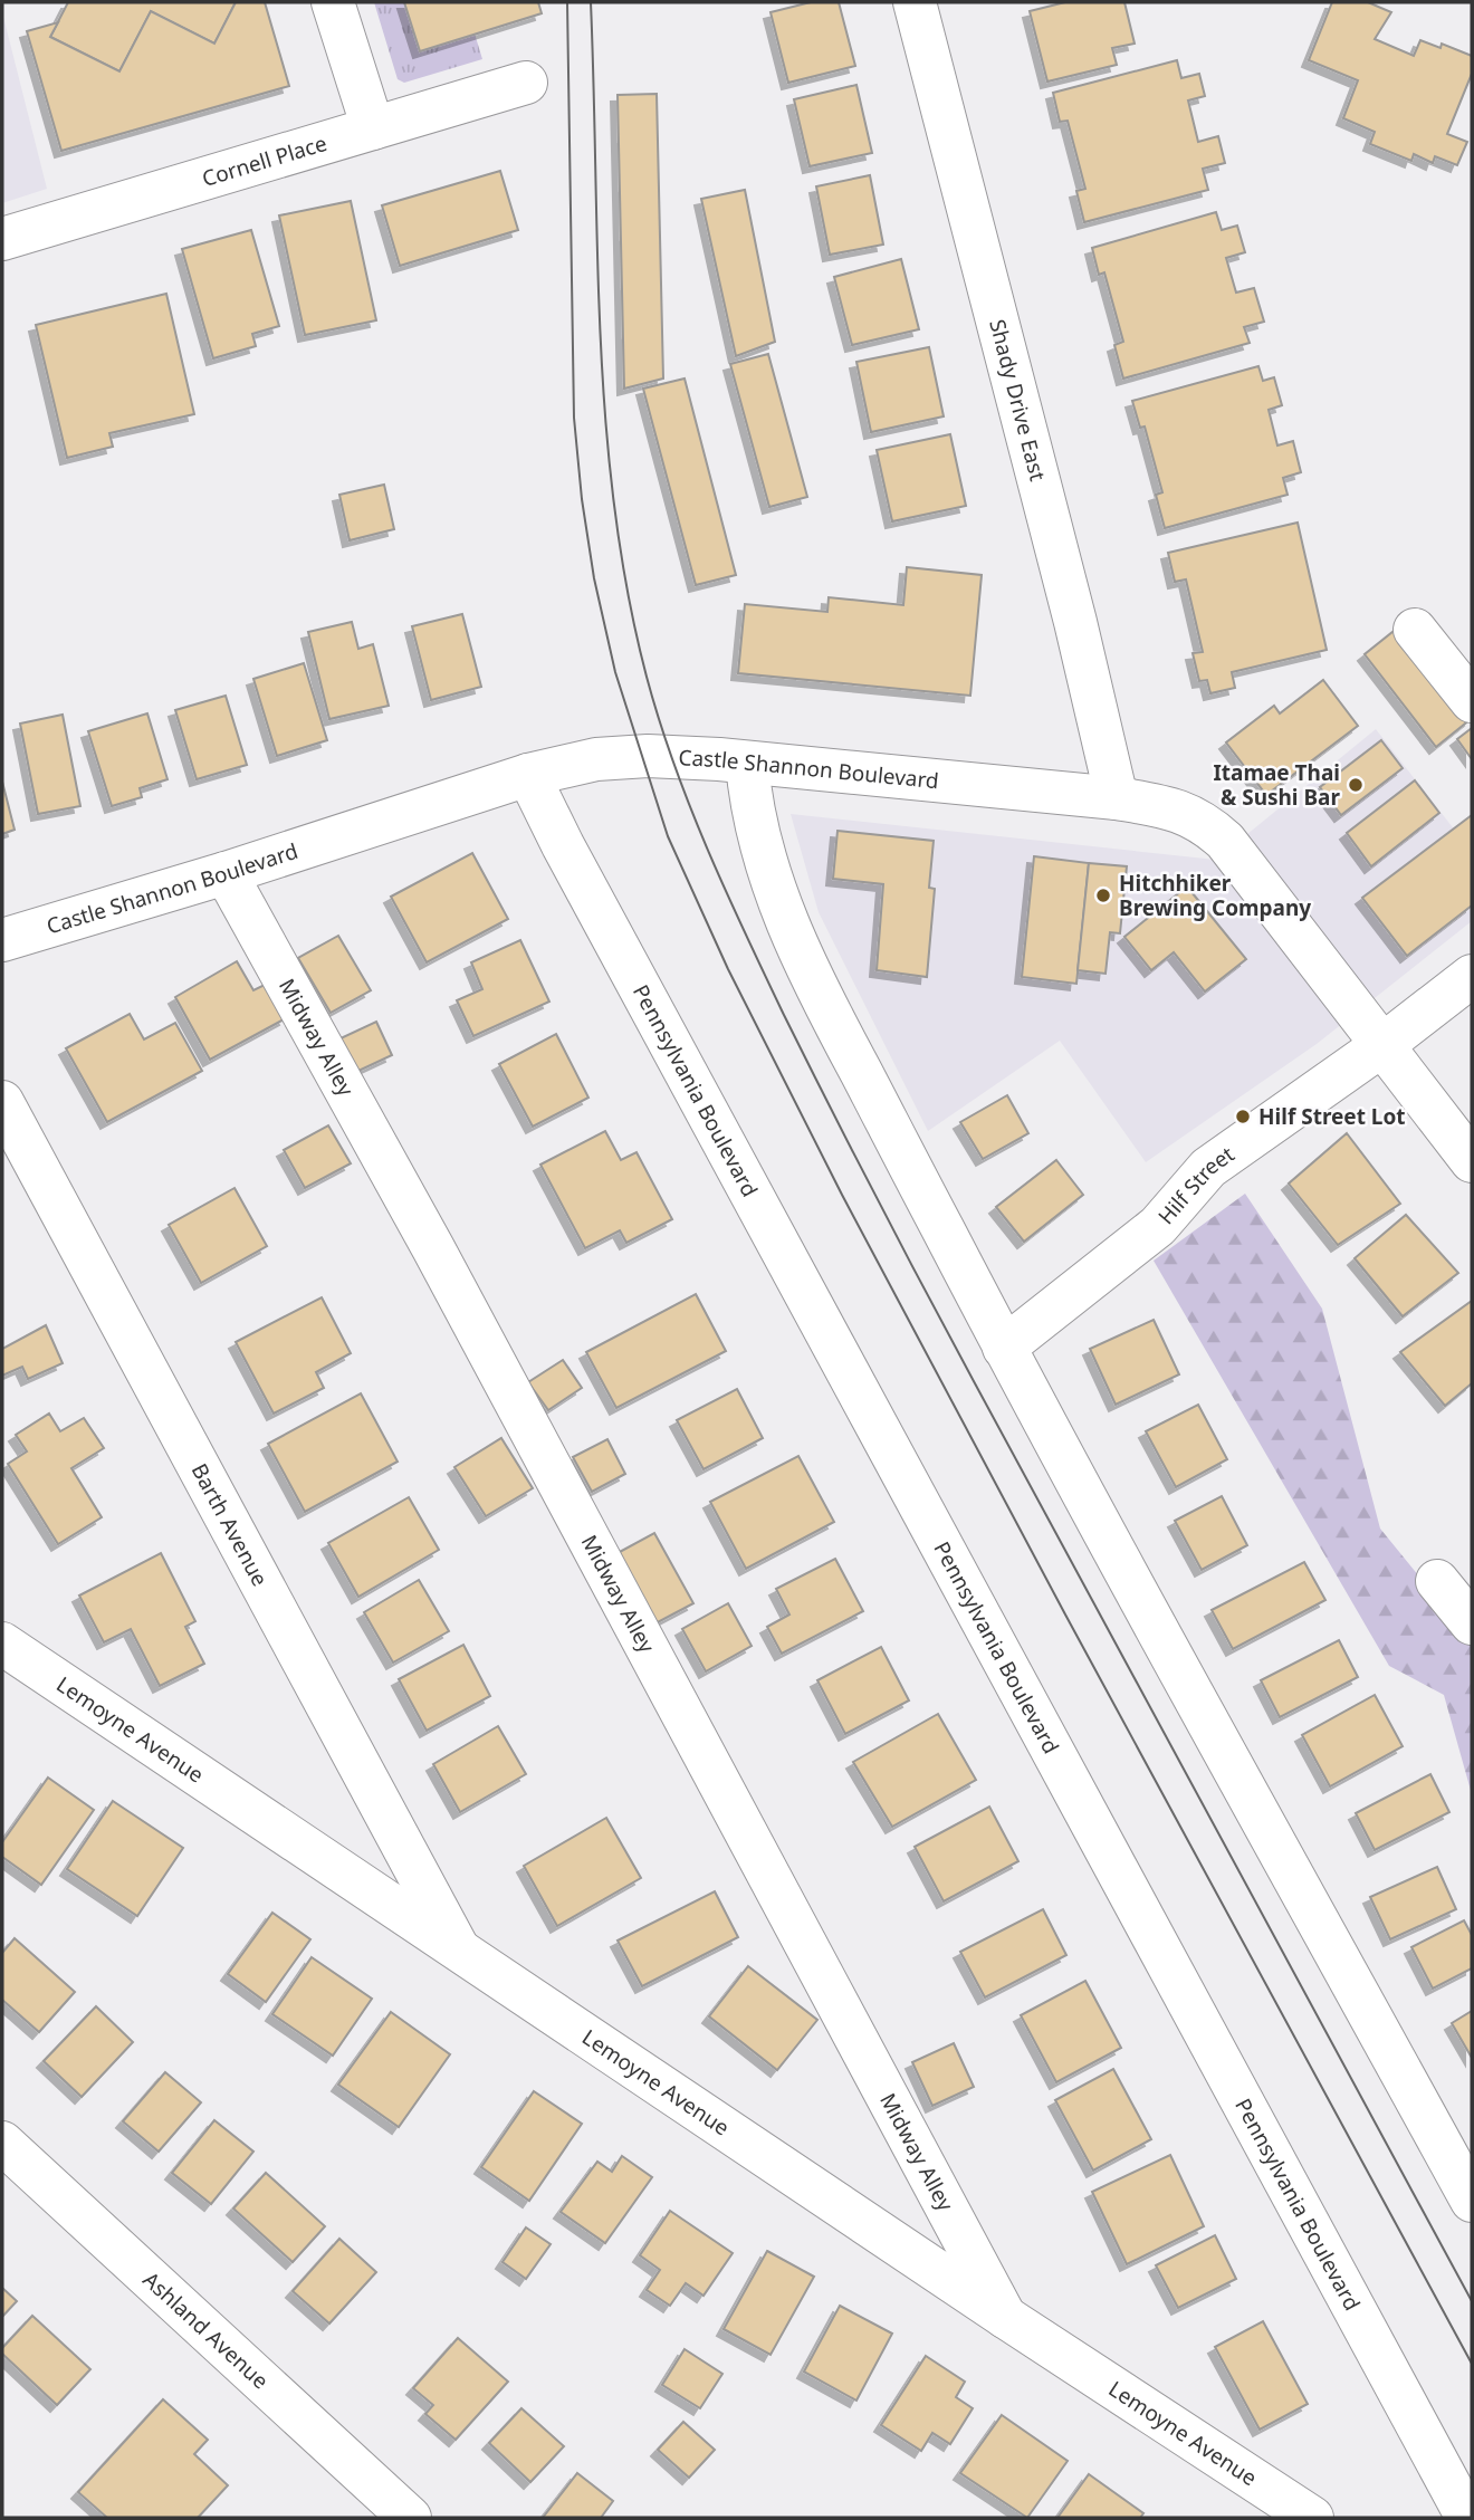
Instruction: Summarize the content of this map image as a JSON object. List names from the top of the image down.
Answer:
{
  "streets": {
    "street": [
      "Cornell Place",
      "Shady Drive East",
      "Castle Shannon Boulevard",
      "Midway Alley",
      "Pennsylvania Boulevard",
      "Hilf Street",
      "Barth Avenue",
      "Lemoyne Avenue",
      "Ashland Avenue"
    ]
  },
  "crossings": [
    ["Shady Drive East", "Castle Shannon Boulevard"],
    ["Castle Shannon Boulevard", "Midway Alley"],
    ["Castle Shannon Boulevard", "Pennsylvania Boulevard"],
    ["Castle Shannon Boulevard", "Hilf Street"],
    ["Midway Alley", "Lemoyne Avenue"],
    ["Barth Avenue", "Lemoyne Avenue"]
  ],
  "places": ["Itamae Thai & Sushi Bar", "Hitchhiker Brewing Company", "Hilf Street Lot"]
}
